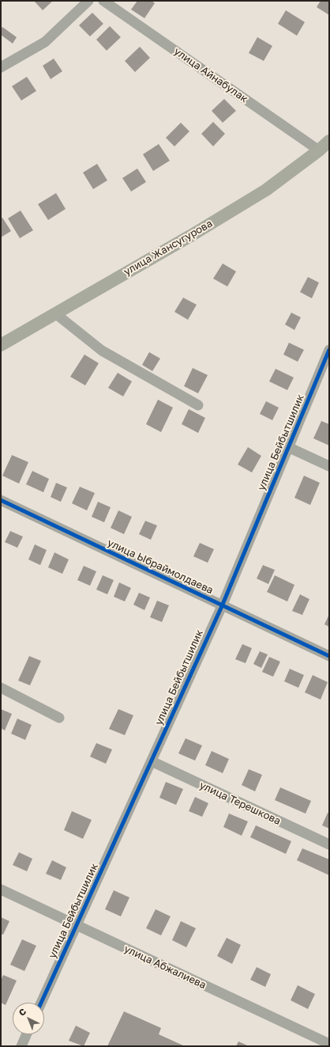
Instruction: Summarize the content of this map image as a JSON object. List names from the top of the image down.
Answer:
{
  "streets": {
    "main road": ["улица Жансугурова"],
    "street": [
      "улица Айнабулак",
      "улица Бейбытшилик",
      "улица Ыбраймолдаева",
      "улица Терешкова",
      "улица Абжалиева"
    ]
  },
  "crossings": [
    ["улица Айнабулак", "улица Жансугурова"],
    ["улица Бейбытшилик", "улица Ыбраймолдаева"],
    ["улица Бейбытшилик", "улица Терешкова"],
    ["улица Бейбытшилик", "улица Абжалиева"]
  ],
  "north": "top left"
}
